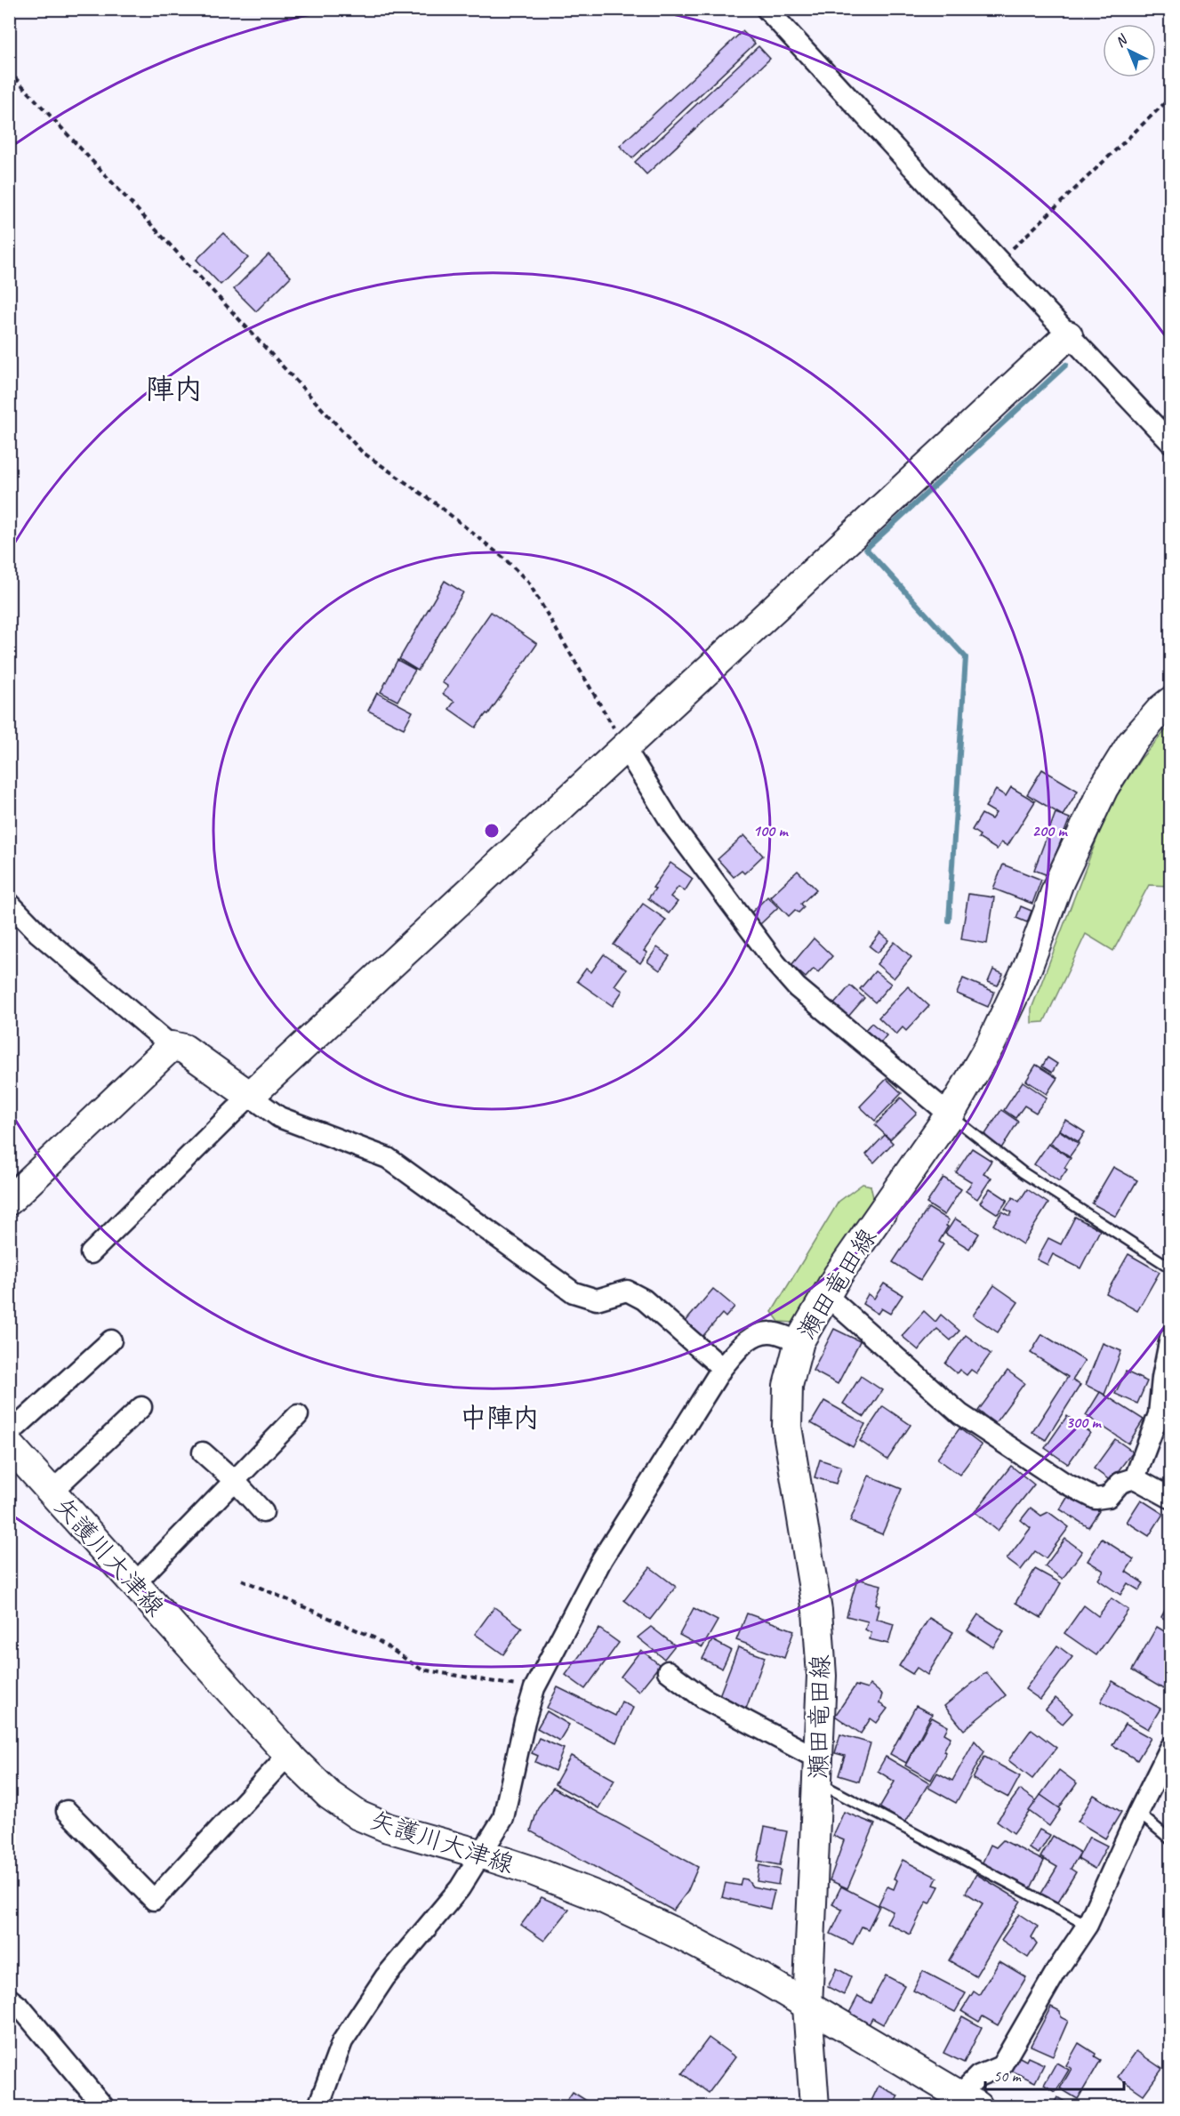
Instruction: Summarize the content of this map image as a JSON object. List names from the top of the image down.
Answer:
{
  "streets": {
    "main road": ["瀬田竜田線", "矢護川大津線"]
  },
  "crossings": [
    ["瀬田竜田線", "矢護川大津線"]
  ],
  "districts": ["陣内", "中陣内"],
  "scale_bar": "50 m",
  "north": "top left",
  "rings": ["100 m", "200 m", "300 m"]
}
